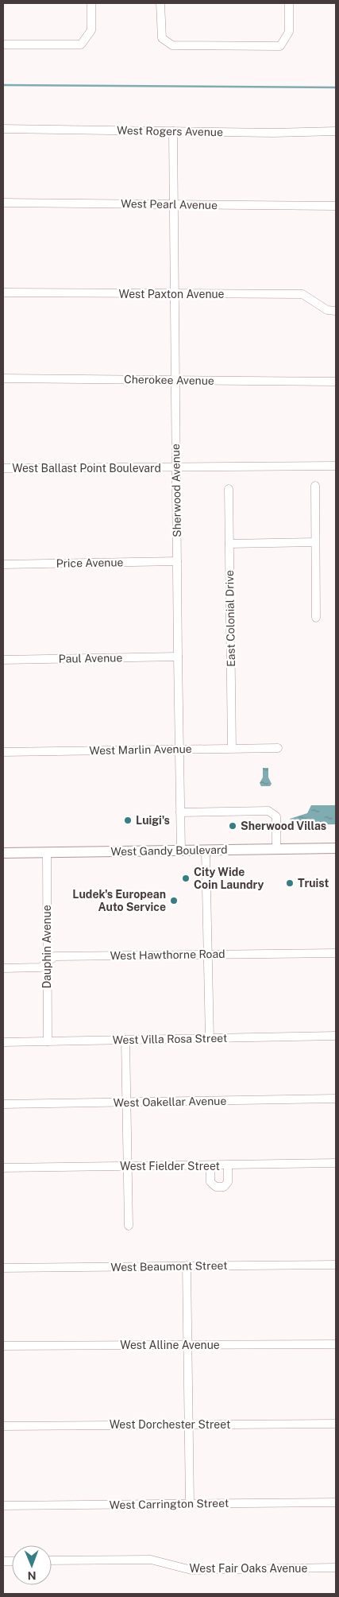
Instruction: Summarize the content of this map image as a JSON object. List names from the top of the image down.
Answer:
{
  "streets": {
    "main road": ["West Gandy Boulevard"],
    "street": [
      "West Rogers Avenue",
      "West Pearl Avenue",
      "West Paxton Avenue",
      "Cherokee Avenue",
      "West Ballast Point Boulevard",
      "Sherwood Avenue",
      "Price Avenue",
      "East Colonial Drive",
      "Paul Avenue",
      "West Marlin Avenue",
      "Dauphin Avenue",
      "West Hawthorne Road",
      "West Villa Rosa Street",
      "West Oakellar Avenue",
      "West Fielder Street",
      "West Beaumont Street",
      "West Alline Avenue",
      "West Dorchester Street",
      "West Carrington Street",
      "West Fair Oaks Avenue"
    ]
  },
  "crossings": [
    ["West Rogers Avenue", "Sherwood Avenue"],
    ["West Pearl Avenue", "Sherwood Avenue"],
    ["West Paxton Avenue", "Sherwood Avenue"],
    ["Cherokee Avenue", "Sherwood Avenue"],
    ["West Ballast Point Boulevard", "Sherwood Avenue"],
    ["Sherwood Avenue", "Price Avenue"],
    ["Sherwood Avenue", "Paul Avenue"],
    ["Sherwood Avenue", "West Marlin Avenue"],
    ["Sherwood Avenue", "West Gandy Boulevard"],
    ["East Colonial Drive", "West Marlin Avenue"],
    ["West Gandy Boulevard", "Dauphin Avenue"],
    ["Dauphin Avenue", "West Hawthorne Road"],
    ["Dauphin Avenue", "West Villa Rosa Street"]
  ],
  "places": [
    "Luigi's",
    "Sherwood Villas",
    "City Wide Coin Laundry",
    "Truist",
    "Ludek's European Auto Service"
  ],
  "north": "bottom"
}
